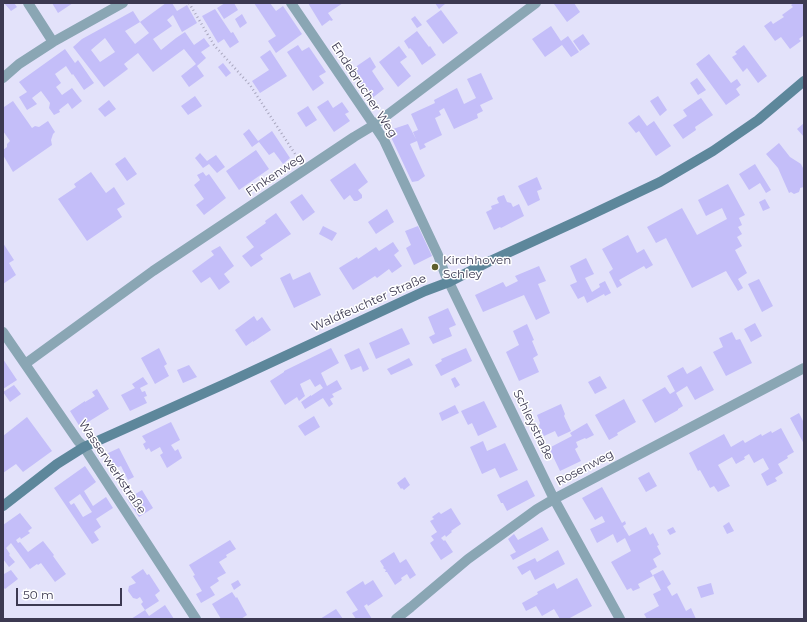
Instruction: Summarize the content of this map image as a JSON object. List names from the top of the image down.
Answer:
{
  "streets": {
    "street": [
      "Endebrucher Weg",
      "Finkenweg",
      "Waldfeuchter Straße",
      "Schleystraße",
      "Wasserwerkstraße",
      "Rosenweg"
    ]
  },
  "crossings": [
    ["Endebrucher Weg", "Finkenweg"],
    ["Endebrucher Weg", "Waldfeuchter Straße"],
    ["Endebrucher Weg", "Schleystraße"],
    ["Finkenweg", "Wasserwerkstraße"],
    ["Waldfeuchter Straße", "Schleystraße"],
    ["Waldfeuchter Straße", "Wasserwerkstraße"],
    ["Schleystraße", "Rosenweg"]
  ],
  "places": ["Kirchhoven Schley"],
  "scale_bar": "50 m"
}
